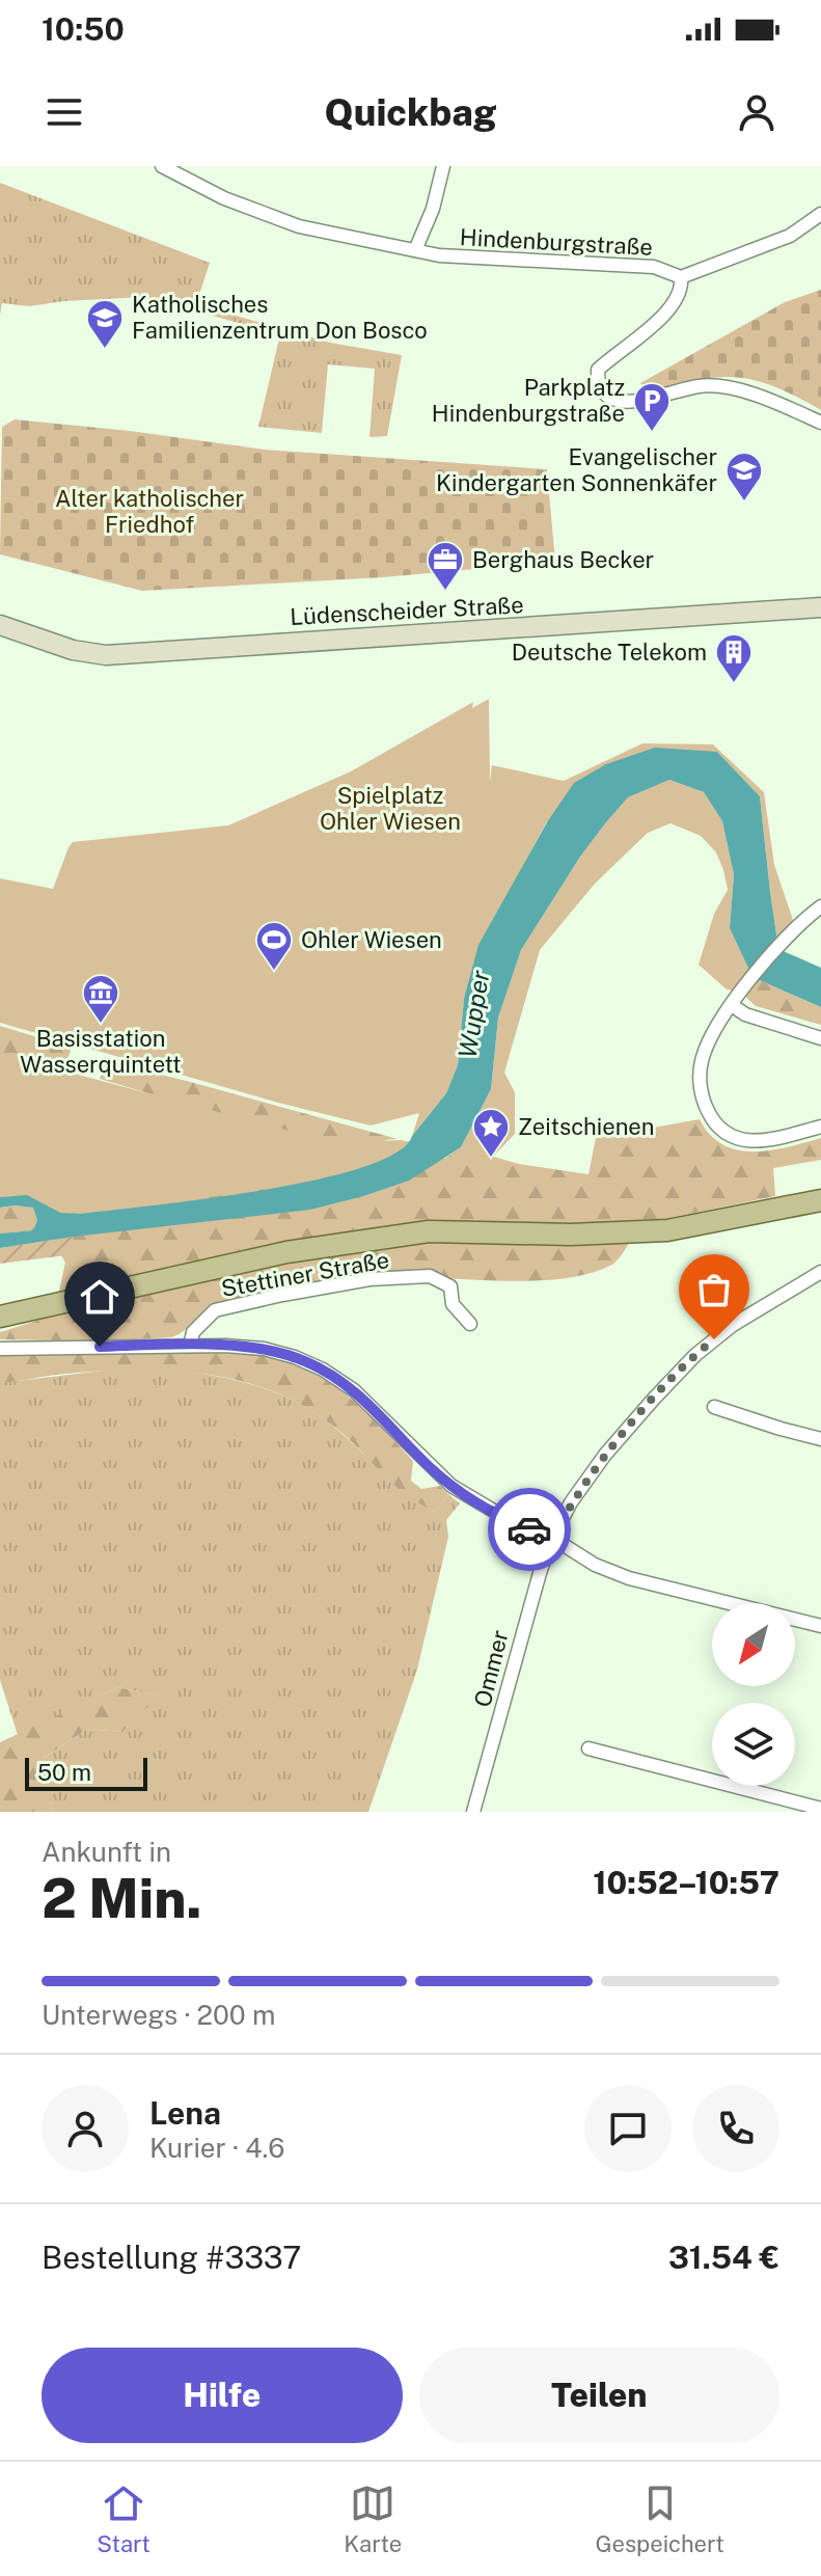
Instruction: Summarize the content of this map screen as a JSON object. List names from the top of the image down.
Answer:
{
  "streets": {
    "main road": ["Lüdenscheider Straße"],
    "street": ["Hindenburgstraße", "Stettiner Straße", "Ommer"]
  },
  "water": ["Wupper"],
  "parks": ["Alter katholischer Friedhof", "Spielplatz Ohler Wiesen"],
  "places": {
    "school or university": ["Katholisches Familienzentrum Don Bosco", "Evangelischer Kindergarten Sonnenkäfer"],
    "parking": ["Parkplatz Hindenburgstraße"],
    "office": ["Berghaus Becker"],
    "building": ["Deutsche Telekom"],
    "sports": ["Ohler Wiesen"],
    "museum": ["Basisstation Wasserquintett"],
    "place": ["Zeitschienen"]
  },
  "scale_bar": "50 m",
  "north": "bottom left",
  "page": {
    "status": "10:50",
    "header": "Quickbag",
    "scale": "50 m",
    "heading": ["2 Min.", "Ankunft in", "10:52–10:57"],
    "panel": [
      "Lena",
      "Kurier · 4.6",
      "Bestellung #3337",
      "31.54 €"
    ],
    "bar": "Unterwegs · 200 m",
    "buttons": ["Hilfe", "Teilen"],
    "tabs": ["Start", "Karte", "Gespeichert"]
  }
}
